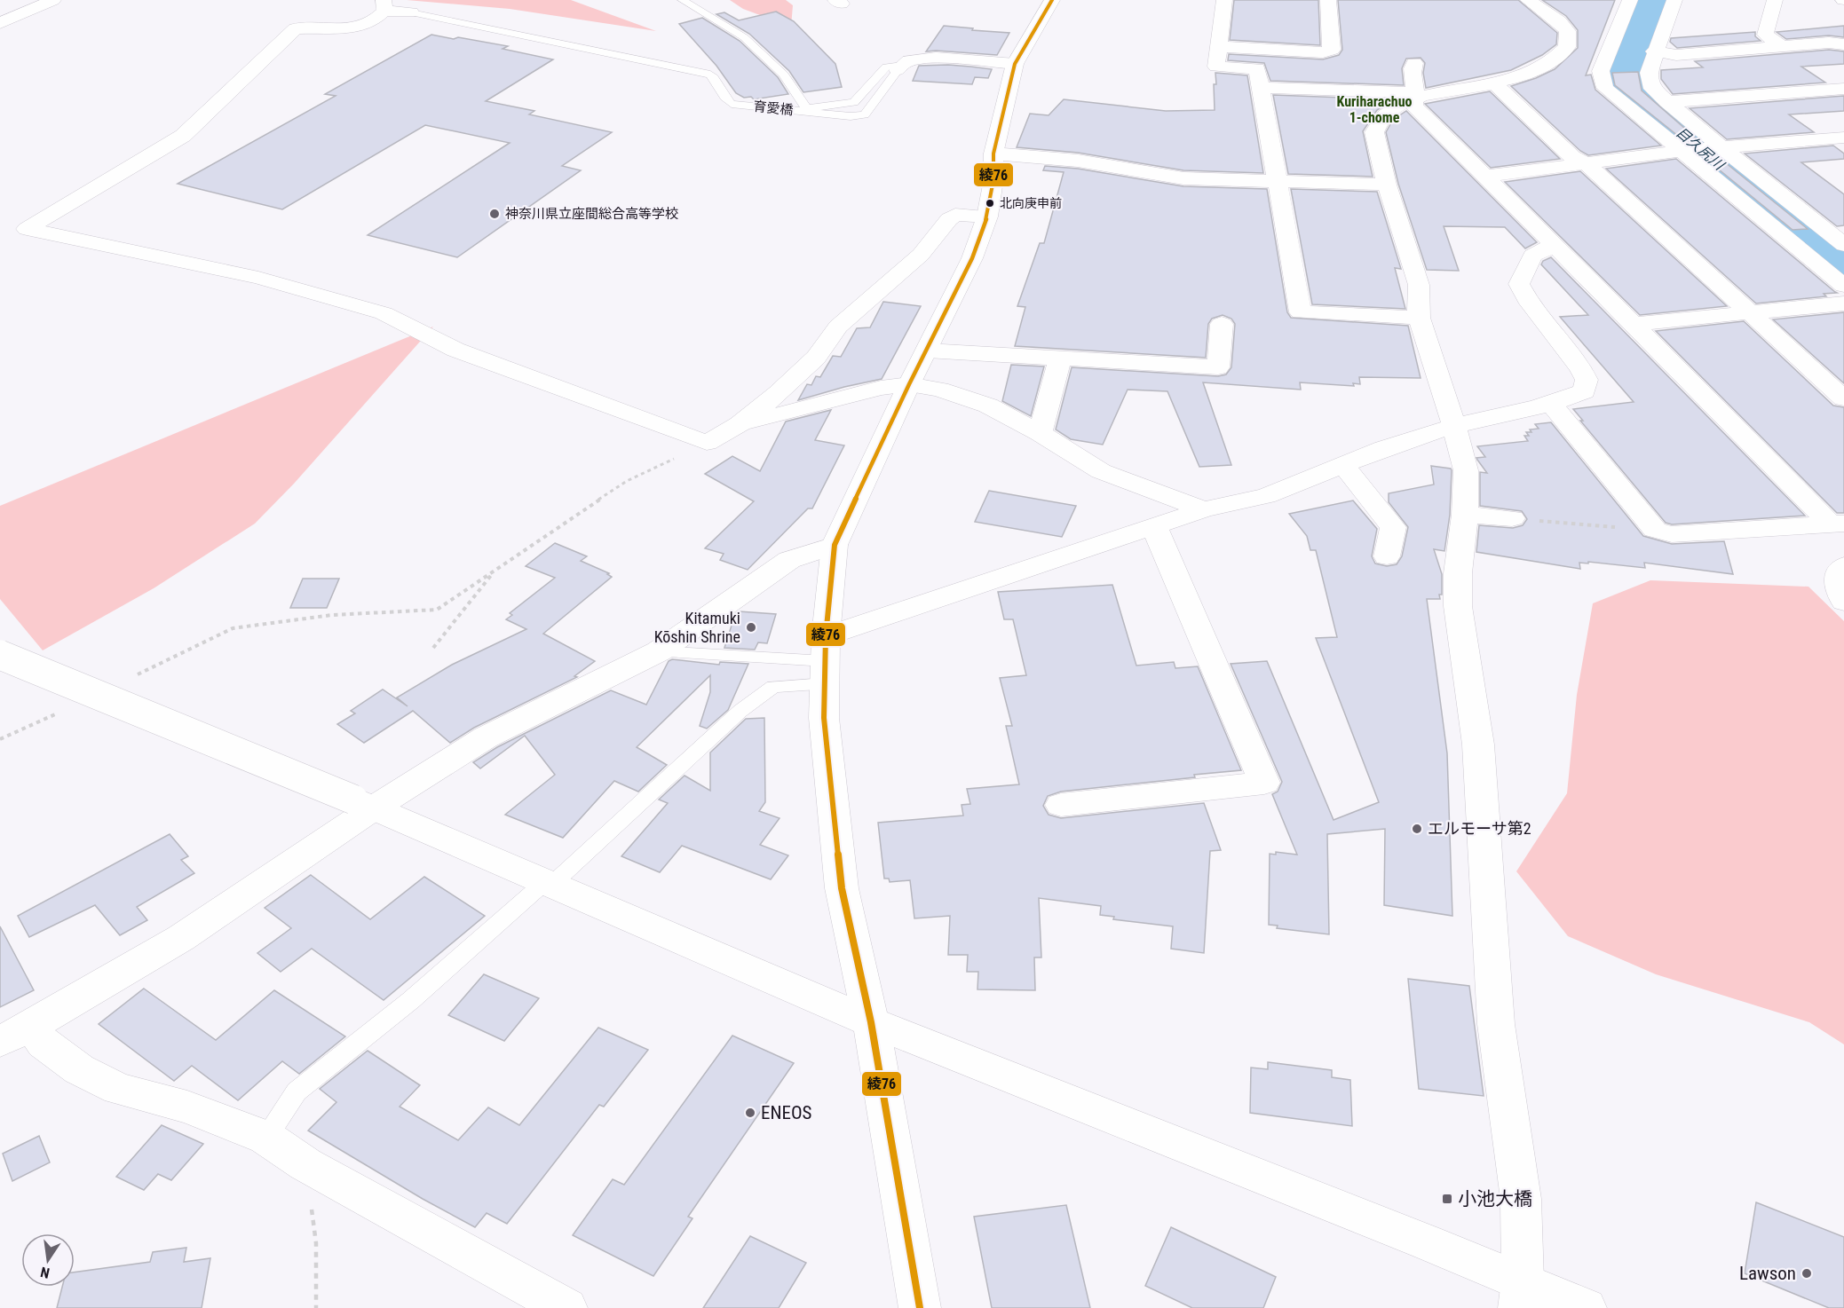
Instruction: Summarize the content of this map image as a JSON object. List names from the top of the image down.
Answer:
{
  "streets": {
    "lane": ["育愛橋"]
  },
  "districts": ["Kuriharachuo 1-chome"],
  "water": ["目久尻川"],
  "places": {
    "other": [
      "北向庚申前",
      "神奈川県立座間総合高等学校",
      "Kitamuki Kōshin Shrine",
      "エルモーサ第2",
      "ENEOS",
      "Lawson"
    ],
    "transit": ["小池大橋"]
  },
  "lines": ["transit line 綾76"],
  "north": "bottom"
}
